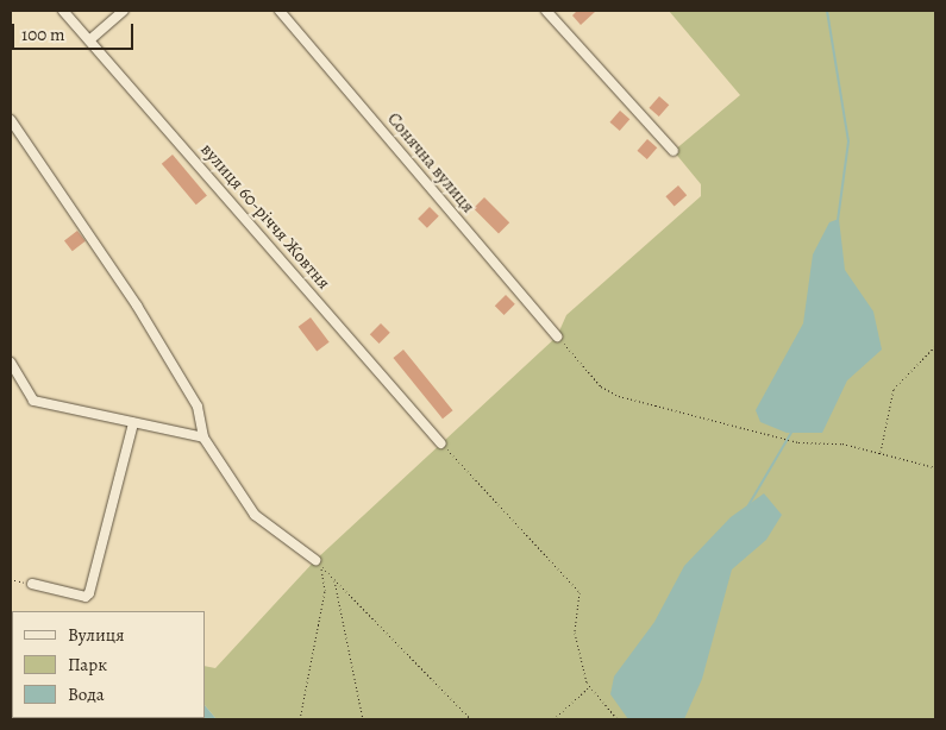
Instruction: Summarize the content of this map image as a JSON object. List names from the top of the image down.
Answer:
{
  "streets": {
    "street": ["Сонячна вулиця", "вулиця 60-річчя Жовтня"]
  },
  "legend": ["Вулиця", "Парк", "Вода"],
  "scale_bar": "100 m"
}
